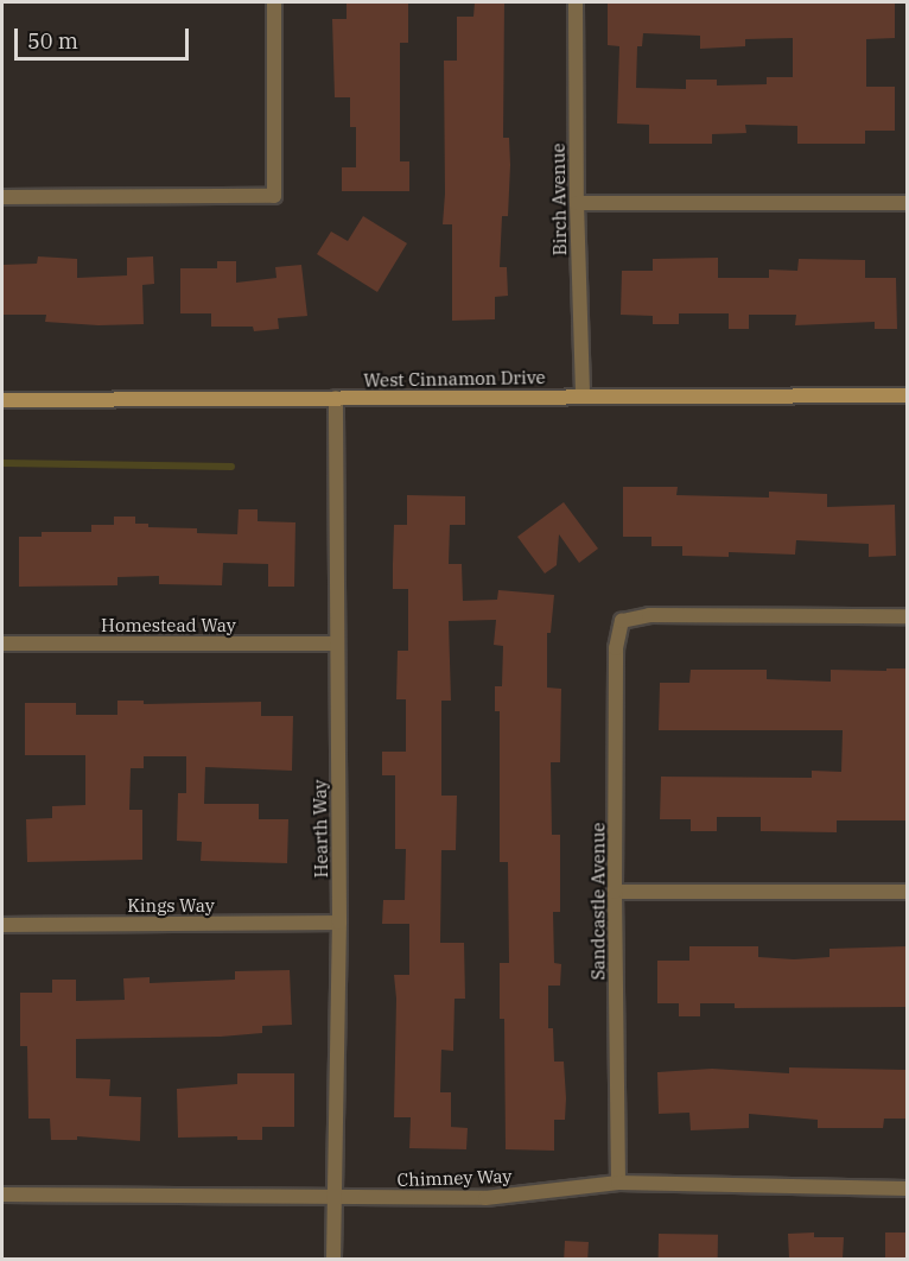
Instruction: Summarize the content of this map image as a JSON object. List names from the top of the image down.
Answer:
{
  "streets": {
    "main road": ["West Cinnamon Drive"],
    "street": [
      "Birch Avenue",
      "Homestead Way",
      "Hearth Way",
      "Sandcastle Avenue",
      "Kings Way",
      "Chimney Way"
    ]
  },
  "crossings": [
    ["Birch Avenue", "West Cinnamon Drive"],
    ["West Cinnamon Drive", "Hearth Way"],
    ["Homestead Way", "Hearth Way"],
    ["Hearth Way", "Kings Way"],
    ["Hearth Way", "Chimney Way"],
    ["Sandcastle Avenue", "Chimney Way"]
  ],
  "scale_bar": "50 m"
}
